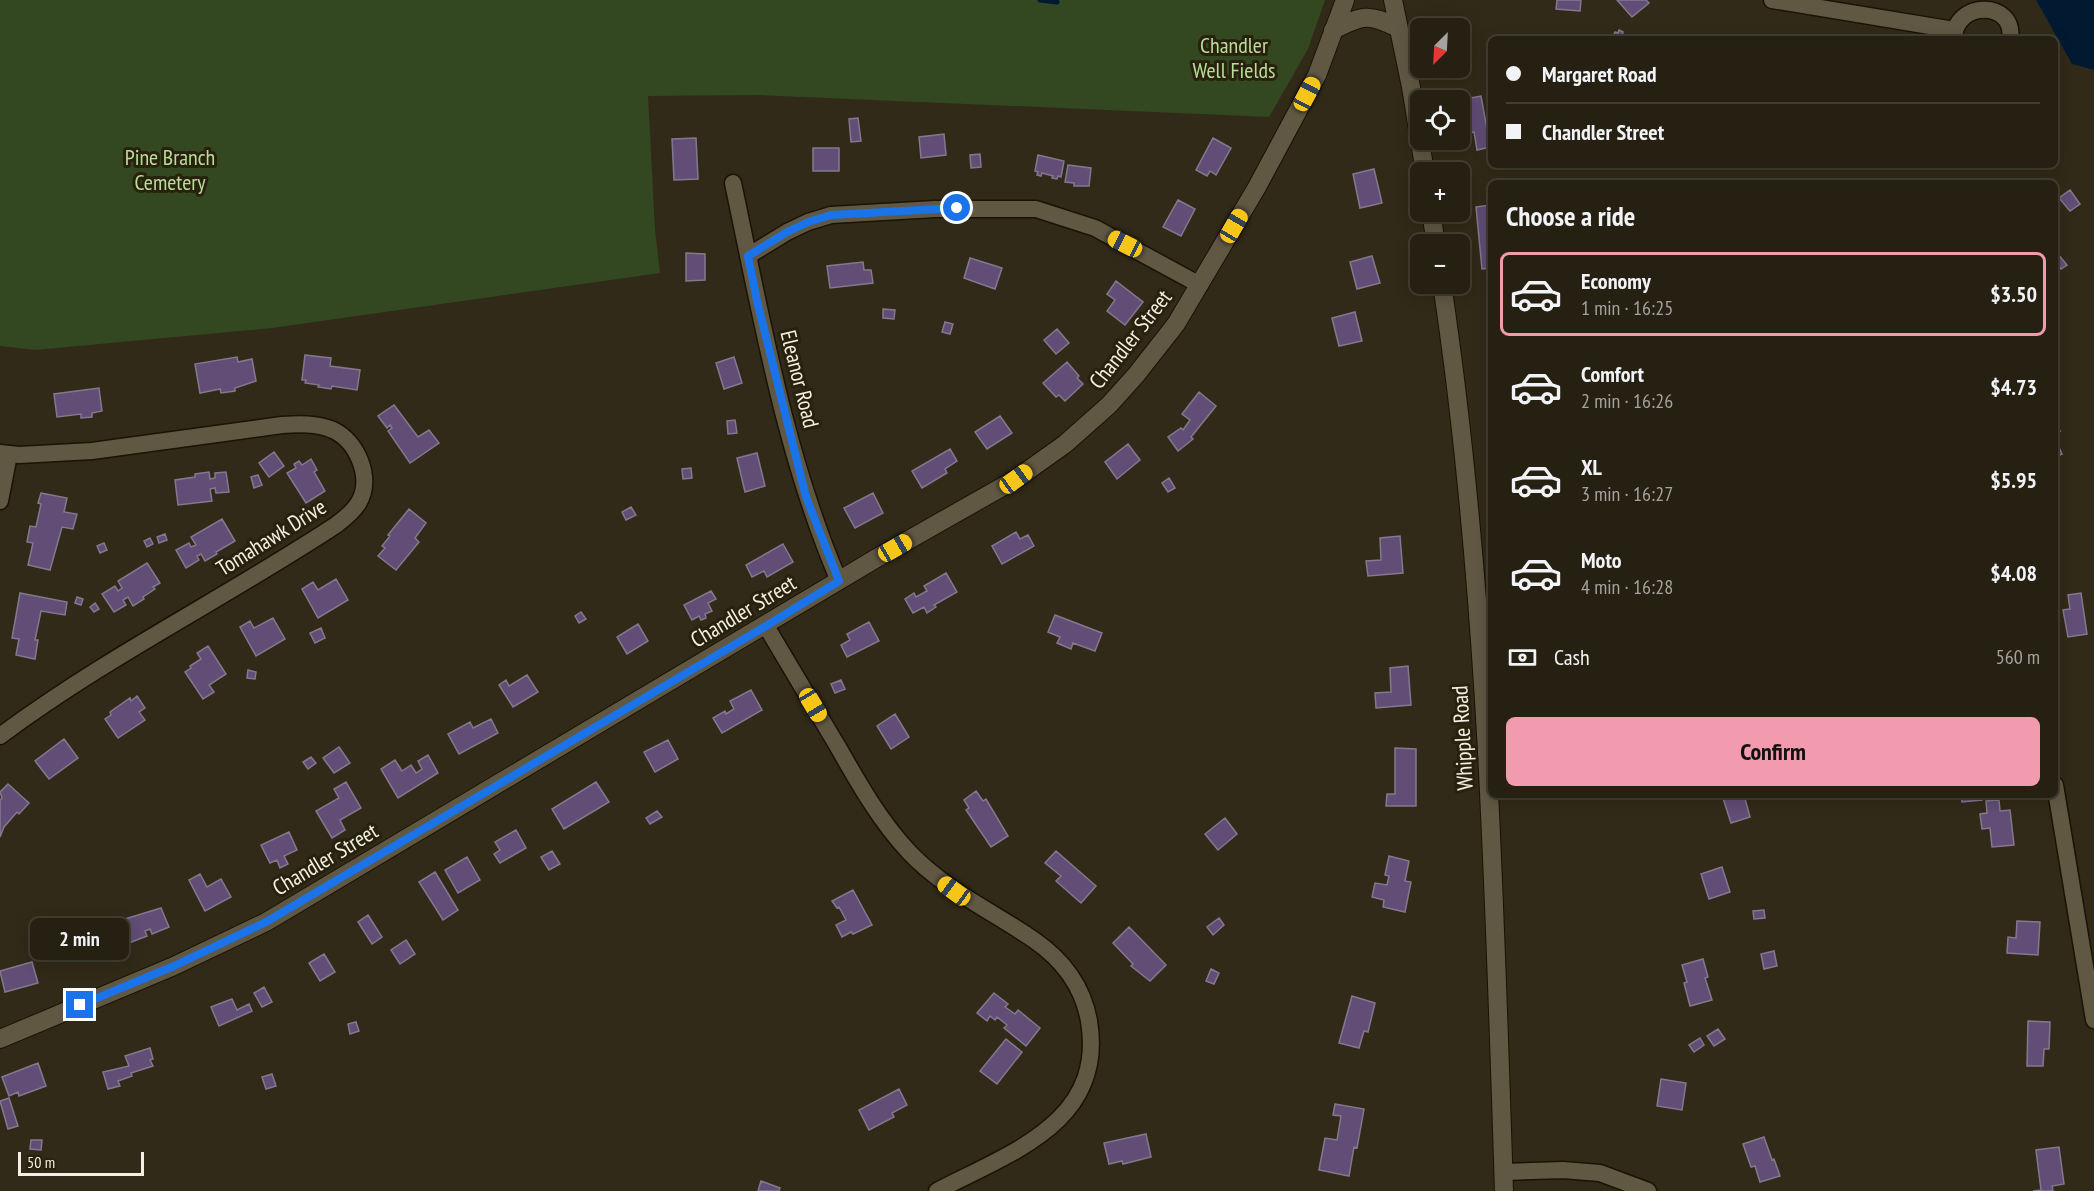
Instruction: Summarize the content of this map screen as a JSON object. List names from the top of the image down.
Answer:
{
  "streets": {
    "main road": ["Chandler Street", "Whipple Road"],
    "street": ["Eleanor Road", "Tomahawk Drive"]
  },
  "crossings": [
    ["Chandler Street", "Eleanor Road"]
  ],
  "parks": ["Chandler Well Fields", "Pine Branch Cemetery"],
  "scale_bar": "50 m",
  "north": "bottom left",
  "page": {
    "map_buttons": ["+", "−"],
    "banner": ["Margaret Road", "Chandler Street"],
    "heading": "Choose a ride",
    "list": [
      {
        "name": "Economy",
        "note": "1 min · 16:25",
        "value": "$3.50"
      },
      {
        "name": "Comfort",
        "note": "2 min · 16:26",
        "value": "$4.73"
      },
      {
        "name": "XL",
        "note": "3 min · 16:27",
        "value": "$5.95"
      },
      {
        "name": "Moto",
        "note": "4 min · 16:28",
        "value": "$4.08"
      }
    ],
    "pay": ["Cash", "560 m"],
    "buttons": "Confirm",
    "bubble": "2 min",
    "scale": "50 m"
  }
}
